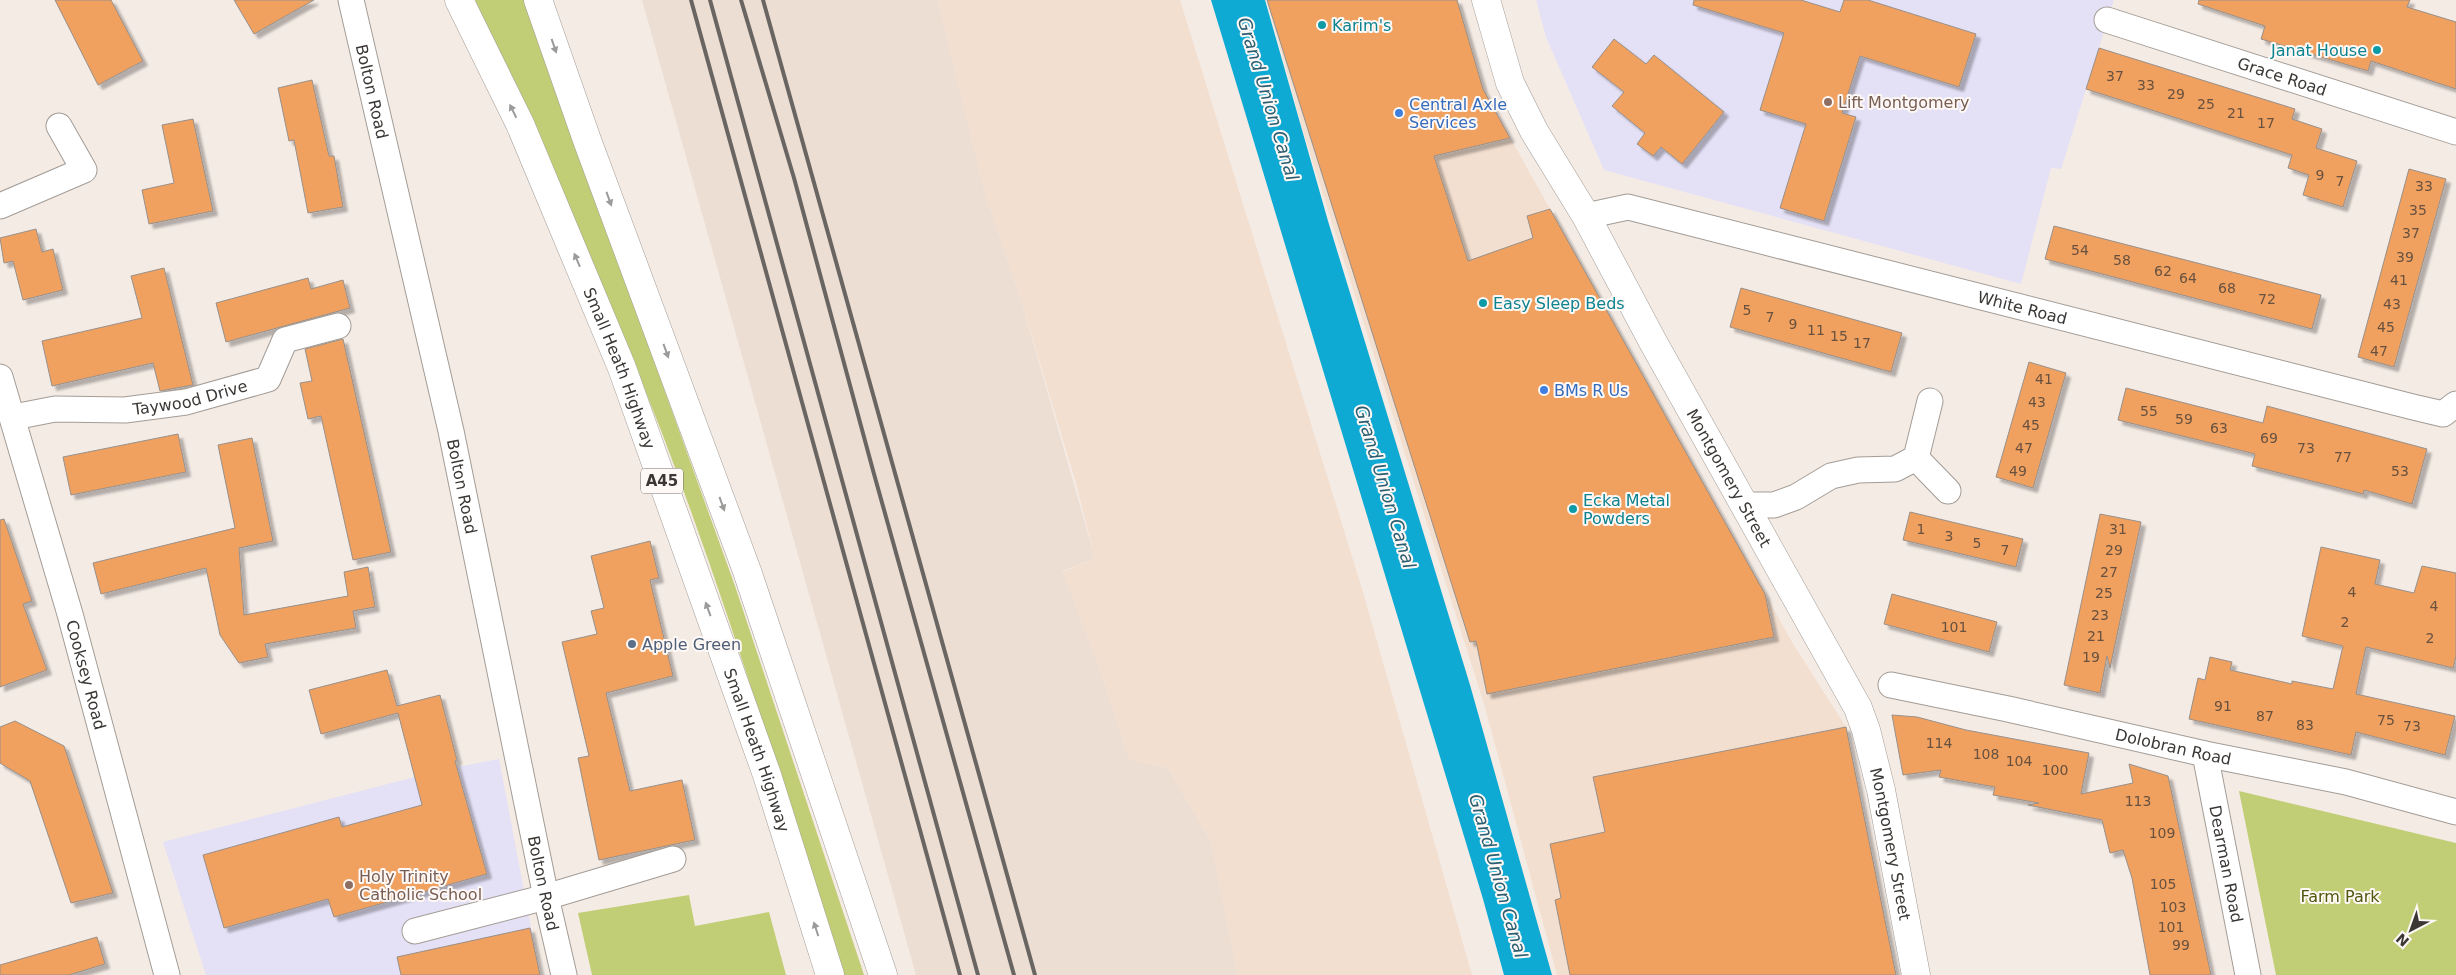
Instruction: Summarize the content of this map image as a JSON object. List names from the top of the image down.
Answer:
{
  "streets": {
    "main road": ["Small Heath Highway", "Montgomery Street", "A45"],
    "street": [
      "Grace Road",
      "Bolton Road",
      "White Road",
      "Taywood Drive",
      "Cooksey Road",
      "Dolobran Road",
      "Dearman Road"
    ]
  },
  "crossings": [
    ["White Road", "Montgomery Street"],
    ["Taywood Drive", "Cooksey Road"],
    ["Dolobran Road", "Dearman Road"]
  ],
  "water": ["Grand Union Canal"],
  "parks": ["Farm Park"],
  "places": [
    "Karim's",
    "Janat House",
    "Lift Montgomery",
    "Central Axle Services",
    "Easy Sleep Beds",
    "BMs R Us",
    "Ecka Metal Powders",
    "Apple Green",
    "Holy Trinity Catholic School"
  ],
  "house_numbers": [
    "37",
    "33",
    "29",
    "25",
    "21",
    "17",
    "9",
    "7",
    "33",
    "35",
    "37",
    "54",
    "39",
    "58",
    "62",
    "64",
    "41",
    "68",
    "72",
    "43",
    "5",
    "7",
    "9",
    "45",
    "11",
    "15",
    "17",
    "47",
    "41",
    "43",
    "55",
    "59",
    "45",
    "63",
    "69",
    "47",
    "73",
    "77",
    "49",
    "53",
    "1",
    "31",
    "3",
    "5",
    "7",
    "29",
    "27",
    "4",
    "25",
    "4",
    "23",
    "2",
    "101",
    "21",
    "2",
    "19",
    "91",
    "87",
    "75",
    "83",
    "73",
    "114",
    "108",
    "104",
    "100",
    "113",
    "109",
    "105",
    "103",
    "101",
    "99"
  ],
  "north": "bottom left"
}
